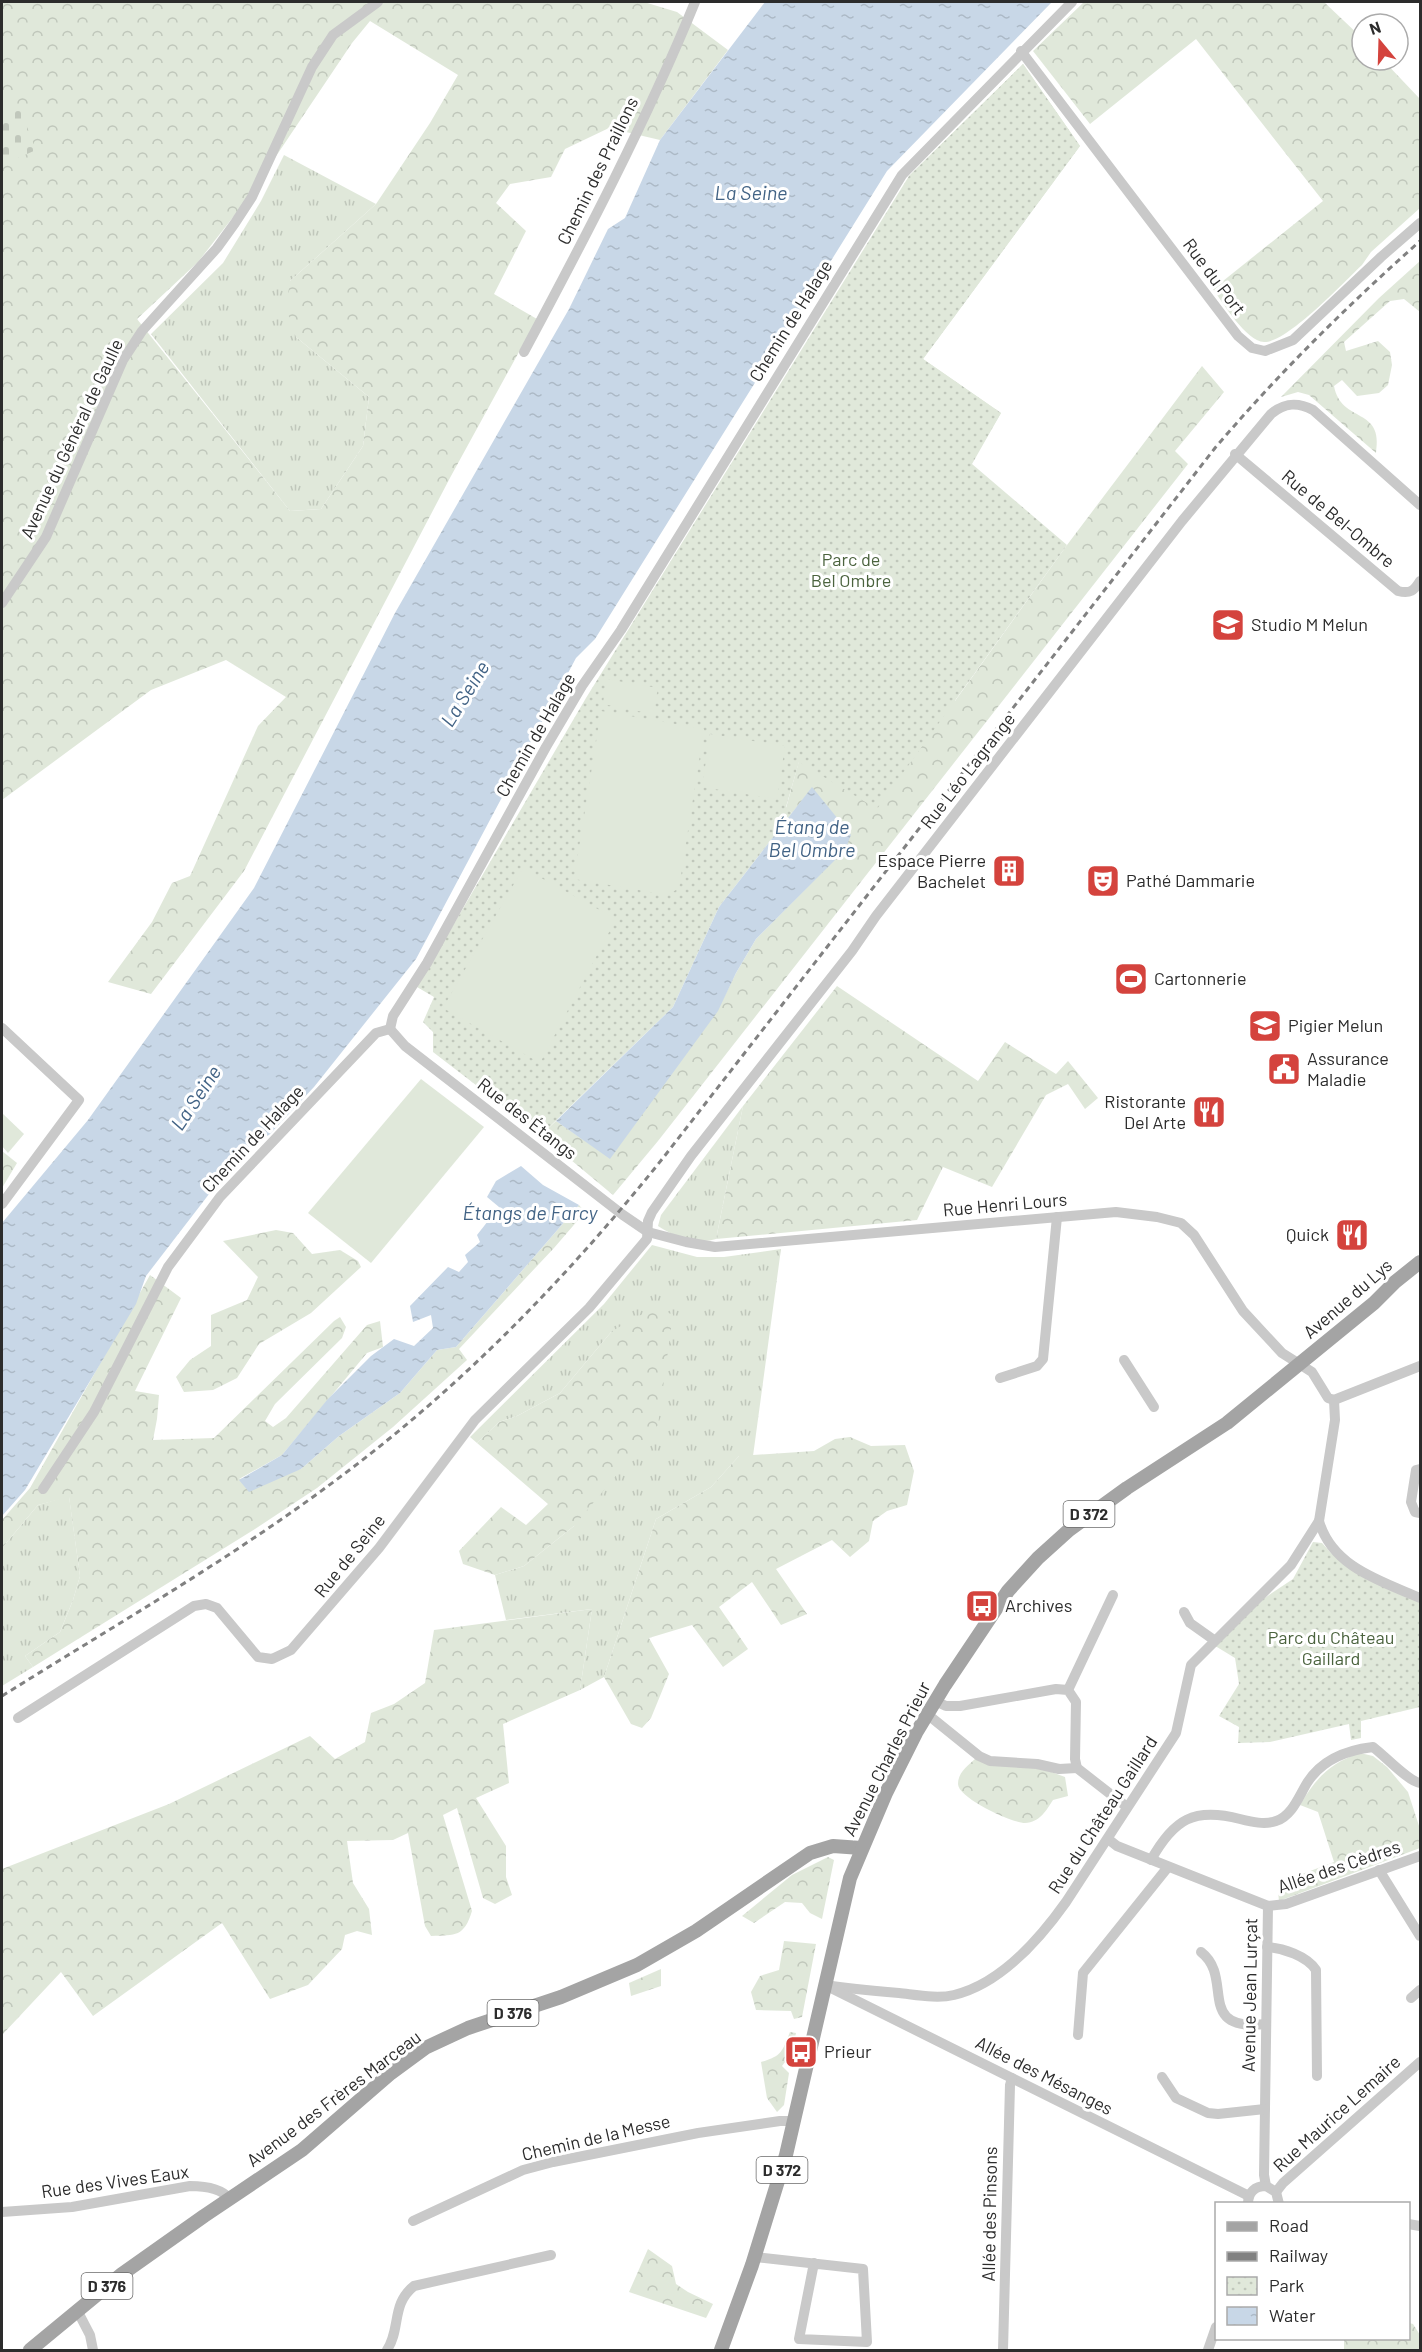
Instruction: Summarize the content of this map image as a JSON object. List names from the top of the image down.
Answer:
{
  "streets": {
    "main road": [
      "Avenue du Lys",
      "D 372",
      "Avenue Charles Prieur",
      "D 376",
      "Avenue des Frères Marceau"
    ],
    "street": [
      "Chemin des Praillons",
      "Rue du Port",
      "Chemin de Halage",
      "Avenue du Général de Gaulle",
      "Rue de Bel-Ombre",
      "Rue Léo Lagrange",
      "Rue des Étangs",
      "Rue Henri Lours",
      "Rue de Seine",
      "Rue du Château Gaillard",
      "Allée des Cèdres",
      "Avenue Jean Lurçat",
      "Allée des Mésanges",
      "Rue Maurice Lemaire",
      "Chemin de la Messe",
      "Rue des Vives Eaux",
      "Allée des Pinsons"
    ]
  },
  "crossings": [
    ["Rue du Port", "Chemin de Halage"],
    ["Chemin de Halage", "Rue des Étangs"],
    ["Rue de Bel-Ombre", "Rue Léo Lagrange"],
    ["Rue Léo Lagrange", "Rue des Étangs"],
    ["Rue Léo Lagrange", "Rue Henri Lours"],
    ["Rue Léo Lagrange", "Rue de Seine"],
    ["Rue des Étangs", "Rue Henri Lours"],
    ["Rue des Étangs", "Rue de Seine"],
    ["Rue Henri Lours", "Avenue du Lys"],
    ["Rue Henri Lours", "Rue de Seine"],
    ["Rue Henri Lours", "Avenue Charles Prieur"],
    ["Avenue du Lys", "Avenue Charles Prieur"],
    ["Avenue Charles Prieur", "Rue du Château Gaillard"],
    ["Avenue Charles Prieur", "Allée des Mésanges"],
    ["Avenue Charles Prieur", "Avenue des Frères Marceau"],
    ["Avenue Charles Prieur", "Chemin de la Messe"],
    ["Rue du Château Gaillard", "Avenue Jean Lurçat"],
    ["Rue du Château Gaillard", "Allée des Mésanges"],
    ["Allée des Cèdres", "Avenue Jean Lurçat"],
    ["Avenue Jean Lurçat", "Rue Maurice Lemaire"],
    ["D 376", "Avenue des Frères Marceau"],
    ["Allée des Mésanges", "Rue Maurice Lemaire"],
    ["Allée des Mésanges", "Allée des Pinsons"],
    ["Avenue des Frères Marceau", "Rue des Vives Eaux"]
  ],
  "water": ["La Seine", "Étang de Bel Ombre", "Étangs de Farcy"],
  "parks": ["Parc de Bel Ombre", "Parc du Château Gaillard"],
  "places": {
    "school or university": ["Studio M Melun", "Pigier Melun"],
    "building": ["Espace Pierre Bachelet"],
    "theatre": ["Pathé Dammarie"],
    "sports": ["Cartonnerie"],
    "public building": ["Assurance Maladie"],
    "restaurant": ["Ristorante Del Arte", "Quick"],
    "bus stop": ["Archives", "Prieur"]
  },
  "legend": [
    "Road",
    "Railway",
    "Park",
    "Water"
  ],
  "north": "top"
}
